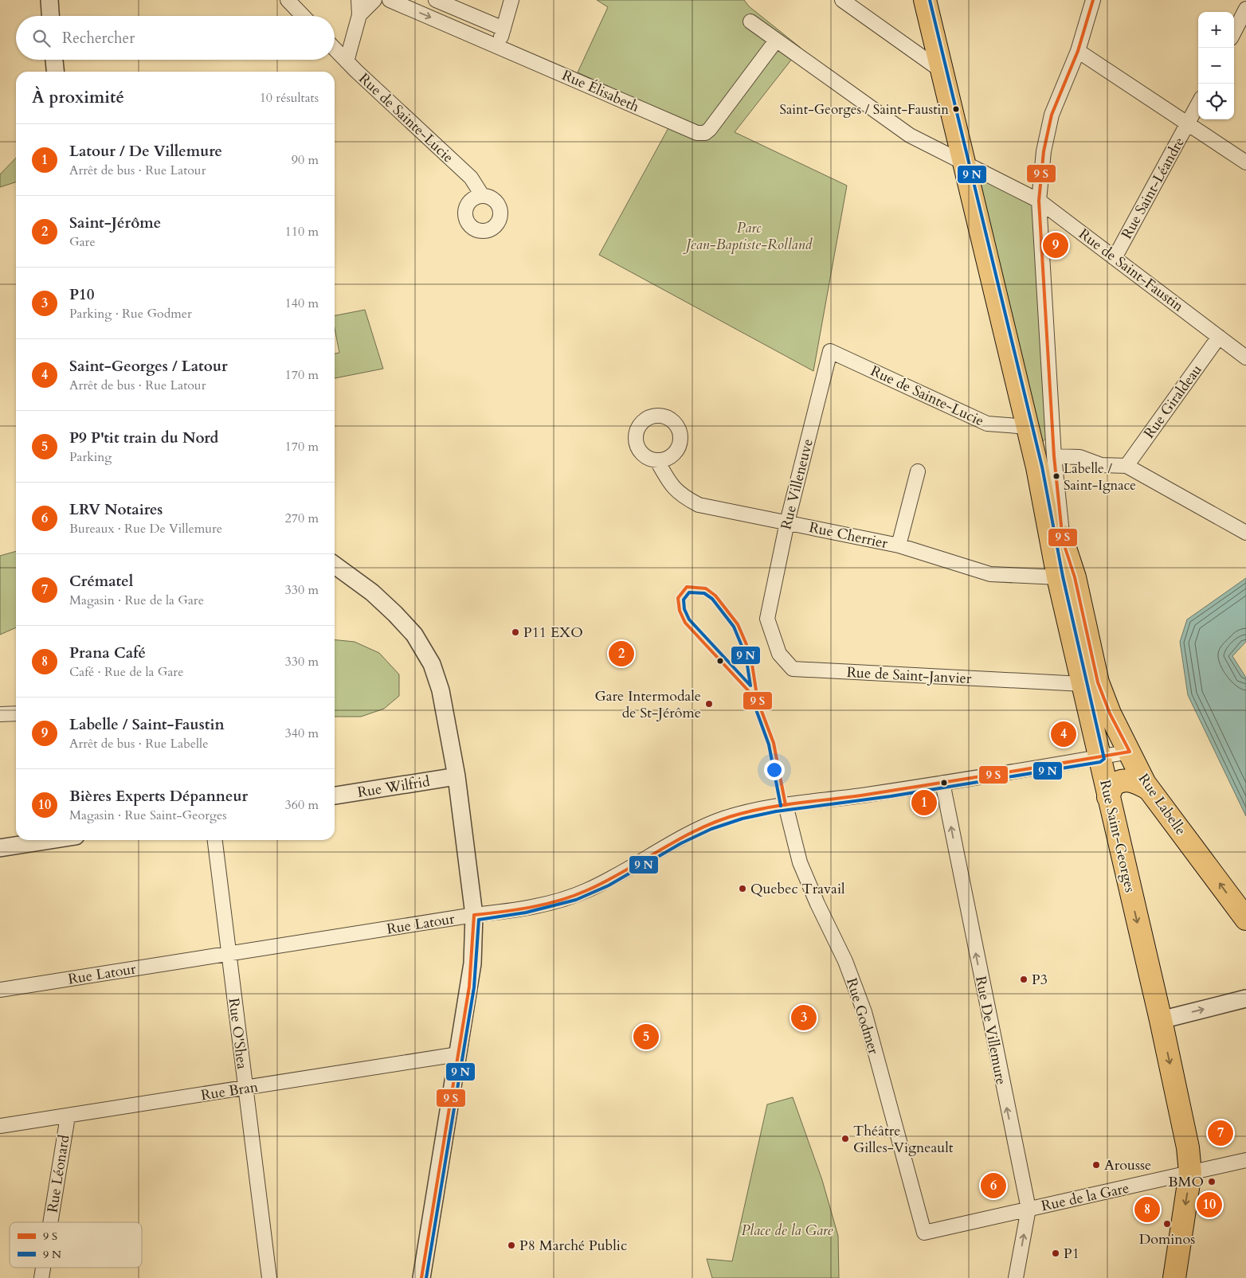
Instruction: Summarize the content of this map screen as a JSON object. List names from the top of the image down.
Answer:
{
  "streets": {
    "main road": ["Rue Labelle", "Rue Saint-Georges"],
    "street": [
      "Rue Élisabeth",
      "Rue de Sainte-Lucie",
      "Rue Saint-Léandre",
      "Rue de Saint-Faustin",
      "Rue Giraldeau",
      "Rue Villeneuve",
      "Rue Cherrier",
      "Rue de Saint-Janvier",
      "Rue Wilfrid",
      "Rue Latour",
      "Rue Godmer",
      "Rue De Villemure",
      "Rue O'Shea",
      "Rue Bran",
      "Rue Léonard",
      "Rue de la Gare"
    ]
  },
  "crossings": [
    ["Rue Élisabeth", "Rue de Saint-Faustin"],
    ["Rue de Sainte-Lucie", "Rue Villeneuve"],
    ["Rue de Sainte-Lucie", "Rue Saint-Georges"],
    ["Rue Saint-Léandre", "Rue de Saint-Faustin"],
    ["Rue de Saint-Faustin", "Rue Giraldeau"],
    ["Rue de Saint-Faustin", "Rue Labelle"],
    ["Rue de Saint-Faustin", "Rue Saint-Georges"],
    ["Rue Villeneuve", "Rue Cherrier"],
    ["Rue Villeneuve", "Rue de Saint-Janvier"],
    ["Rue Cherrier", "Rue Saint-Georges"],
    ["Rue de Saint-Janvier", "Rue Saint-Georges"],
    ["Rue Labelle", "Rue Saint-Georges"],
    ["Rue Labelle", "Rue Latour"],
    ["Rue Saint-Georges", "Rue Latour"],
    ["Rue Saint-Georges", "Rue de la Gare"],
    ["Rue Latour", "Rue Godmer"],
    ["Rue Latour", "Rue De Villemure"],
    ["Rue Latour", "Rue O'Shea"],
    ["Rue Godmer", "Rue de la Gare"],
    ["Rue De Villemure", "Rue de la Gare"],
    ["Rue O'Shea", "Rue Bran"],
    ["Rue Bran", "Rue Léonard"]
  ],
  "one_way": ["Rue Saint-Georges", "Rue De Villemure"],
  "parks": ["Parc Jean-Baptiste-Rolland", "Place de la Gare"],
  "places": [
    "Saint-Georges / Saint-Faustin",
    "Labelle / Saint-Ignace",
    "P11 EXO",
    "Gare Intermodale de St-Jérôme",
    "Quebec Travail",
    "P3",
    "Théâtre Gilles-Vigneault",
    "Arousse",
    "BMO",
    "Dominos",
    "P8 Marché Public",
    "P1"
  ],
  "legend": ["9 S", "9 N"],
  "page": {
    "map_buttons": ["+", "−"],
    "search": "Rechercher",
    "heading": ["À proximité", "10 résultats"],
    "list": [
      {
        "mark": "1",
        "name": "Latour / De Villemure",
        "note": "Arrêt de bus · Rue Latour",
        "value": "90 m"
      },
      {
        "mark": "2",
        "name": "Saint-Jérôme",
        "note": "Gare",
        "value": "110 m"
      },
      {
        "mark": "3",
        "name": "P10",
        "note": "Parking · Rue Godmer",
        "value": "140 m"
      },
      {
        "mark": "4",
        "name": "Saint-Georges / Latour",
        "note": "Arrêt de bus · Rue Latour",
        "value": "170 m"
      },
      {
        "mark": "5",
        "name": "P9 P'tit train du Nord",
        "note": "Parking",
        "value": "170 m"
      },
      {
        "mark": "6",
        "name": "LRV Notaires",
        "note": "Bureaux · Rue De Villemure",
        "value": "270 m"
      },
      {
        "mark": "7",
        "name": "Crématel",
        "note": "Magasin · Rue de la Gare",
        "value": "330 m"
      },
      {
        "mark": "8",
        "name": "Prana Café",
        "note": "Café · Rue de la Gare",
        "value": "330 m"
      },
      {
        "mark": "9",
        "name": "Labelle / Saint-Faustin",
        "note": "Arrêt de bus · Rue Labelle",
        "value": "340 m"
      },
      {
        "mark": "10",
        "name": "Bières Experts Dépanneur",
        "note": "Magasin · Rue Saint-Georges",
        "value": "360 m"
      }
    ],
    "pins": [
      "9",
      "2",
      "4",
      "1",
      "3",
      "5",
      "7",
      "6",
      "10",
      "8"
    ]
  }
}
